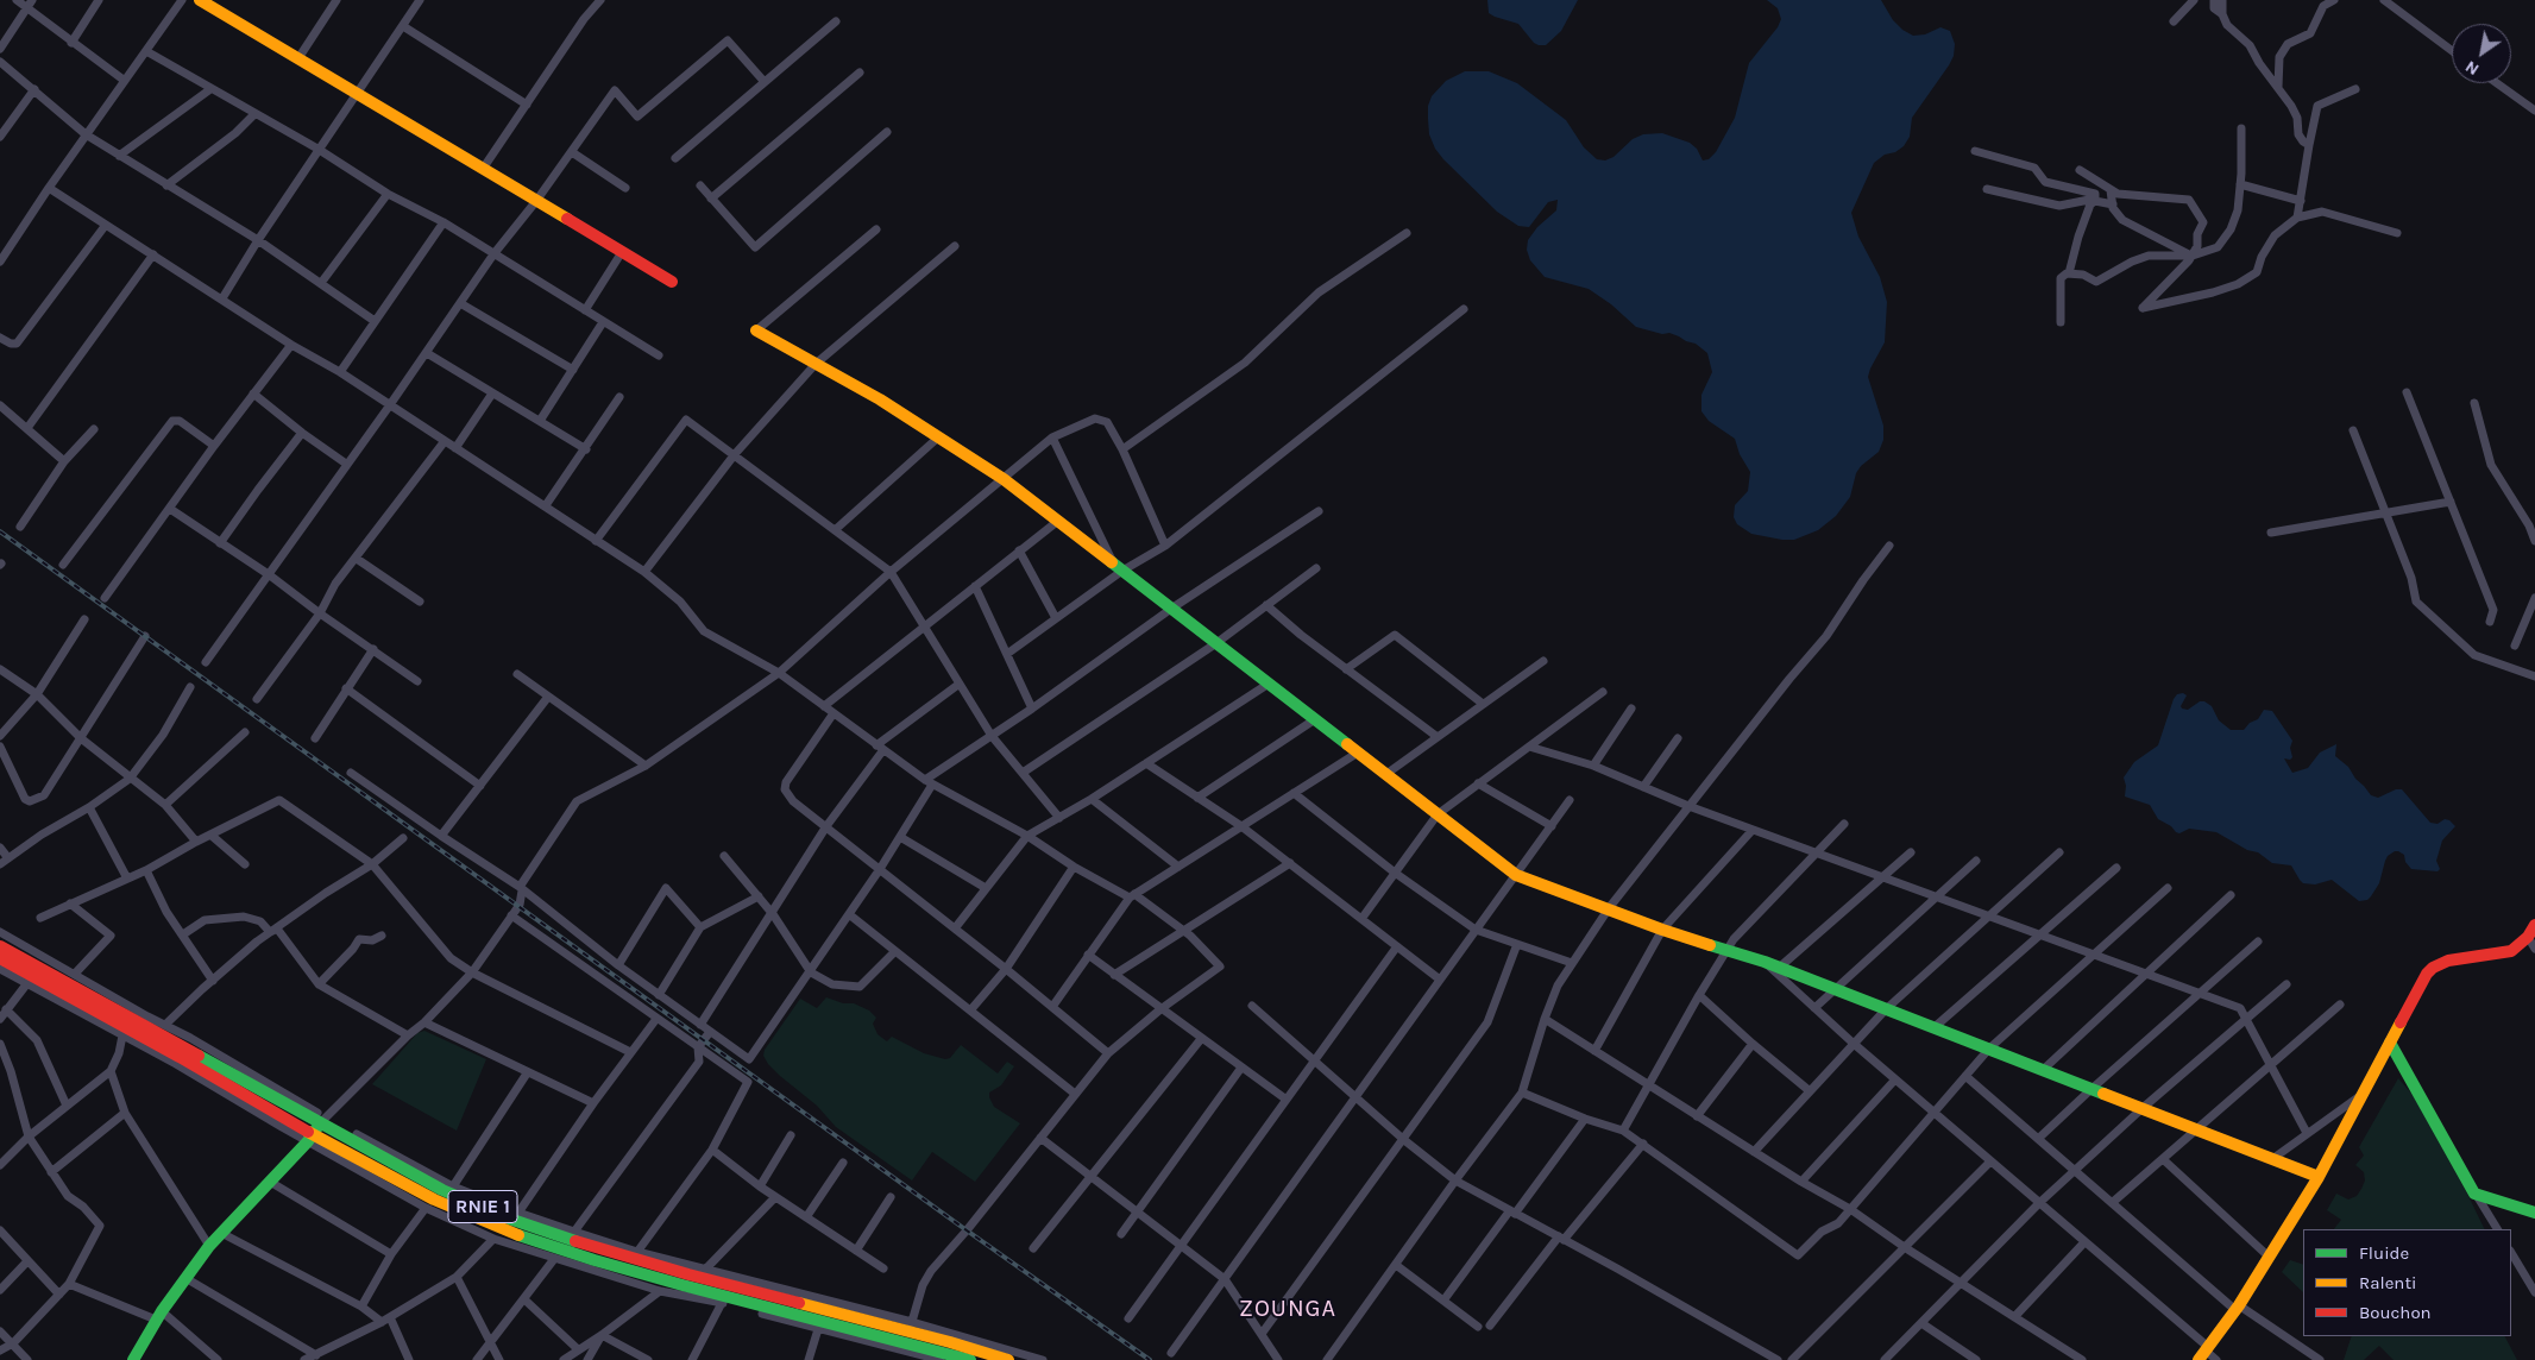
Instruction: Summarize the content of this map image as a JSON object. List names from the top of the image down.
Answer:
{
  "streets": {
    "main road": ["RNIE 1"]
  },
  "districts": ["ZOUNGA"],
  "legend": ["Fluide", "Ralenti", "Bouchon"],
  "north": "bottom left"
}
